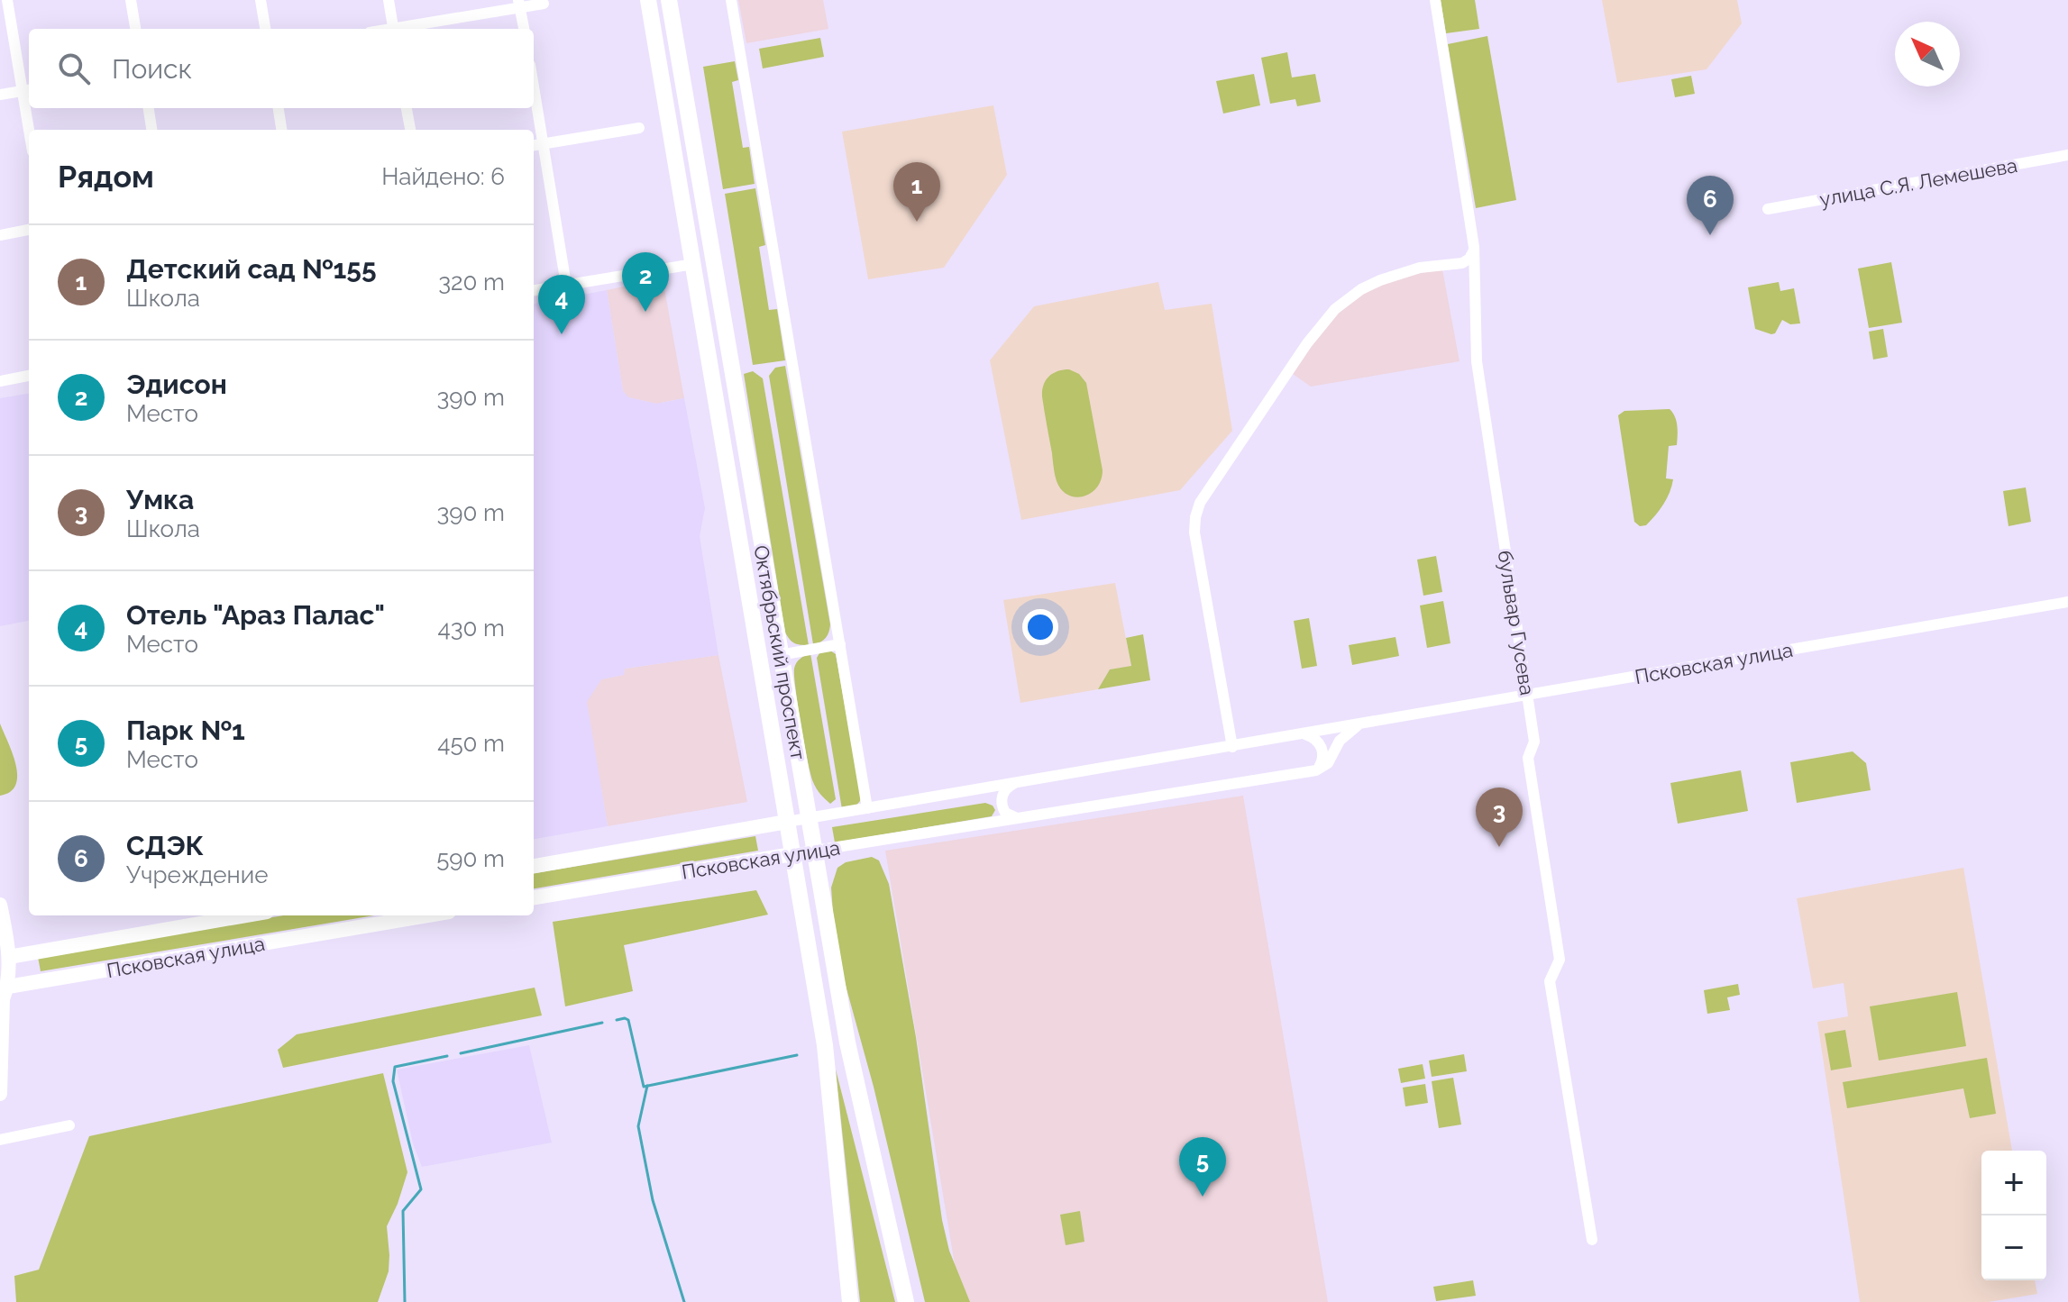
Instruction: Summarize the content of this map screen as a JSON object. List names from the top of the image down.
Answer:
{
  "streets": {
    "main road": ["Октябрьский проспект", "Псковская улица"],
    "street": ["улица С.Я. Лемешева", "бульвар Гусева"]
  },
  "crossings": [
    ["бульвар Гусева", "Псковская улица"],
    ["Октябрьский проспект", "Псковская улица"]
  ],
  "north": "top left",
  "page": {
    "search": "Поиск",
    "heading": ["Рядом", "Найдено: 6"],
    "pins": [
      "1",
      "6",
      "2",
      "4",
      "3",
      "5"
    ],
    "list": [
      {
        "mark": "1",
        "name": "Детский сад №155",
        "note": "Школа",
        "value": "320 m"
      },
      {
        "mark": "2",
        "name": "Эдисон",
        "note": "Место",
        "value": "390 m"
      },
      {
        "mark": "3",
        "name": "Умка",
        "note": "Школа",
        "value": "390 m"
      },
      {
        "mark": "4",
        "name": "Отель \"Араз Палас\"",
        "note": "Место",
        "value": "430 m"
      },
      {
        "mark": "5",
        "name": "Парк №1",
        "note": "Место",
        "value": "450 m"
      },
      {
        "mark": "6",
        "name": "СДЭК",
        "note": "Учреждение",
        "value": "590 m"
      }
    ],
    "map_buttons": ["+", "−"]
  }
}
